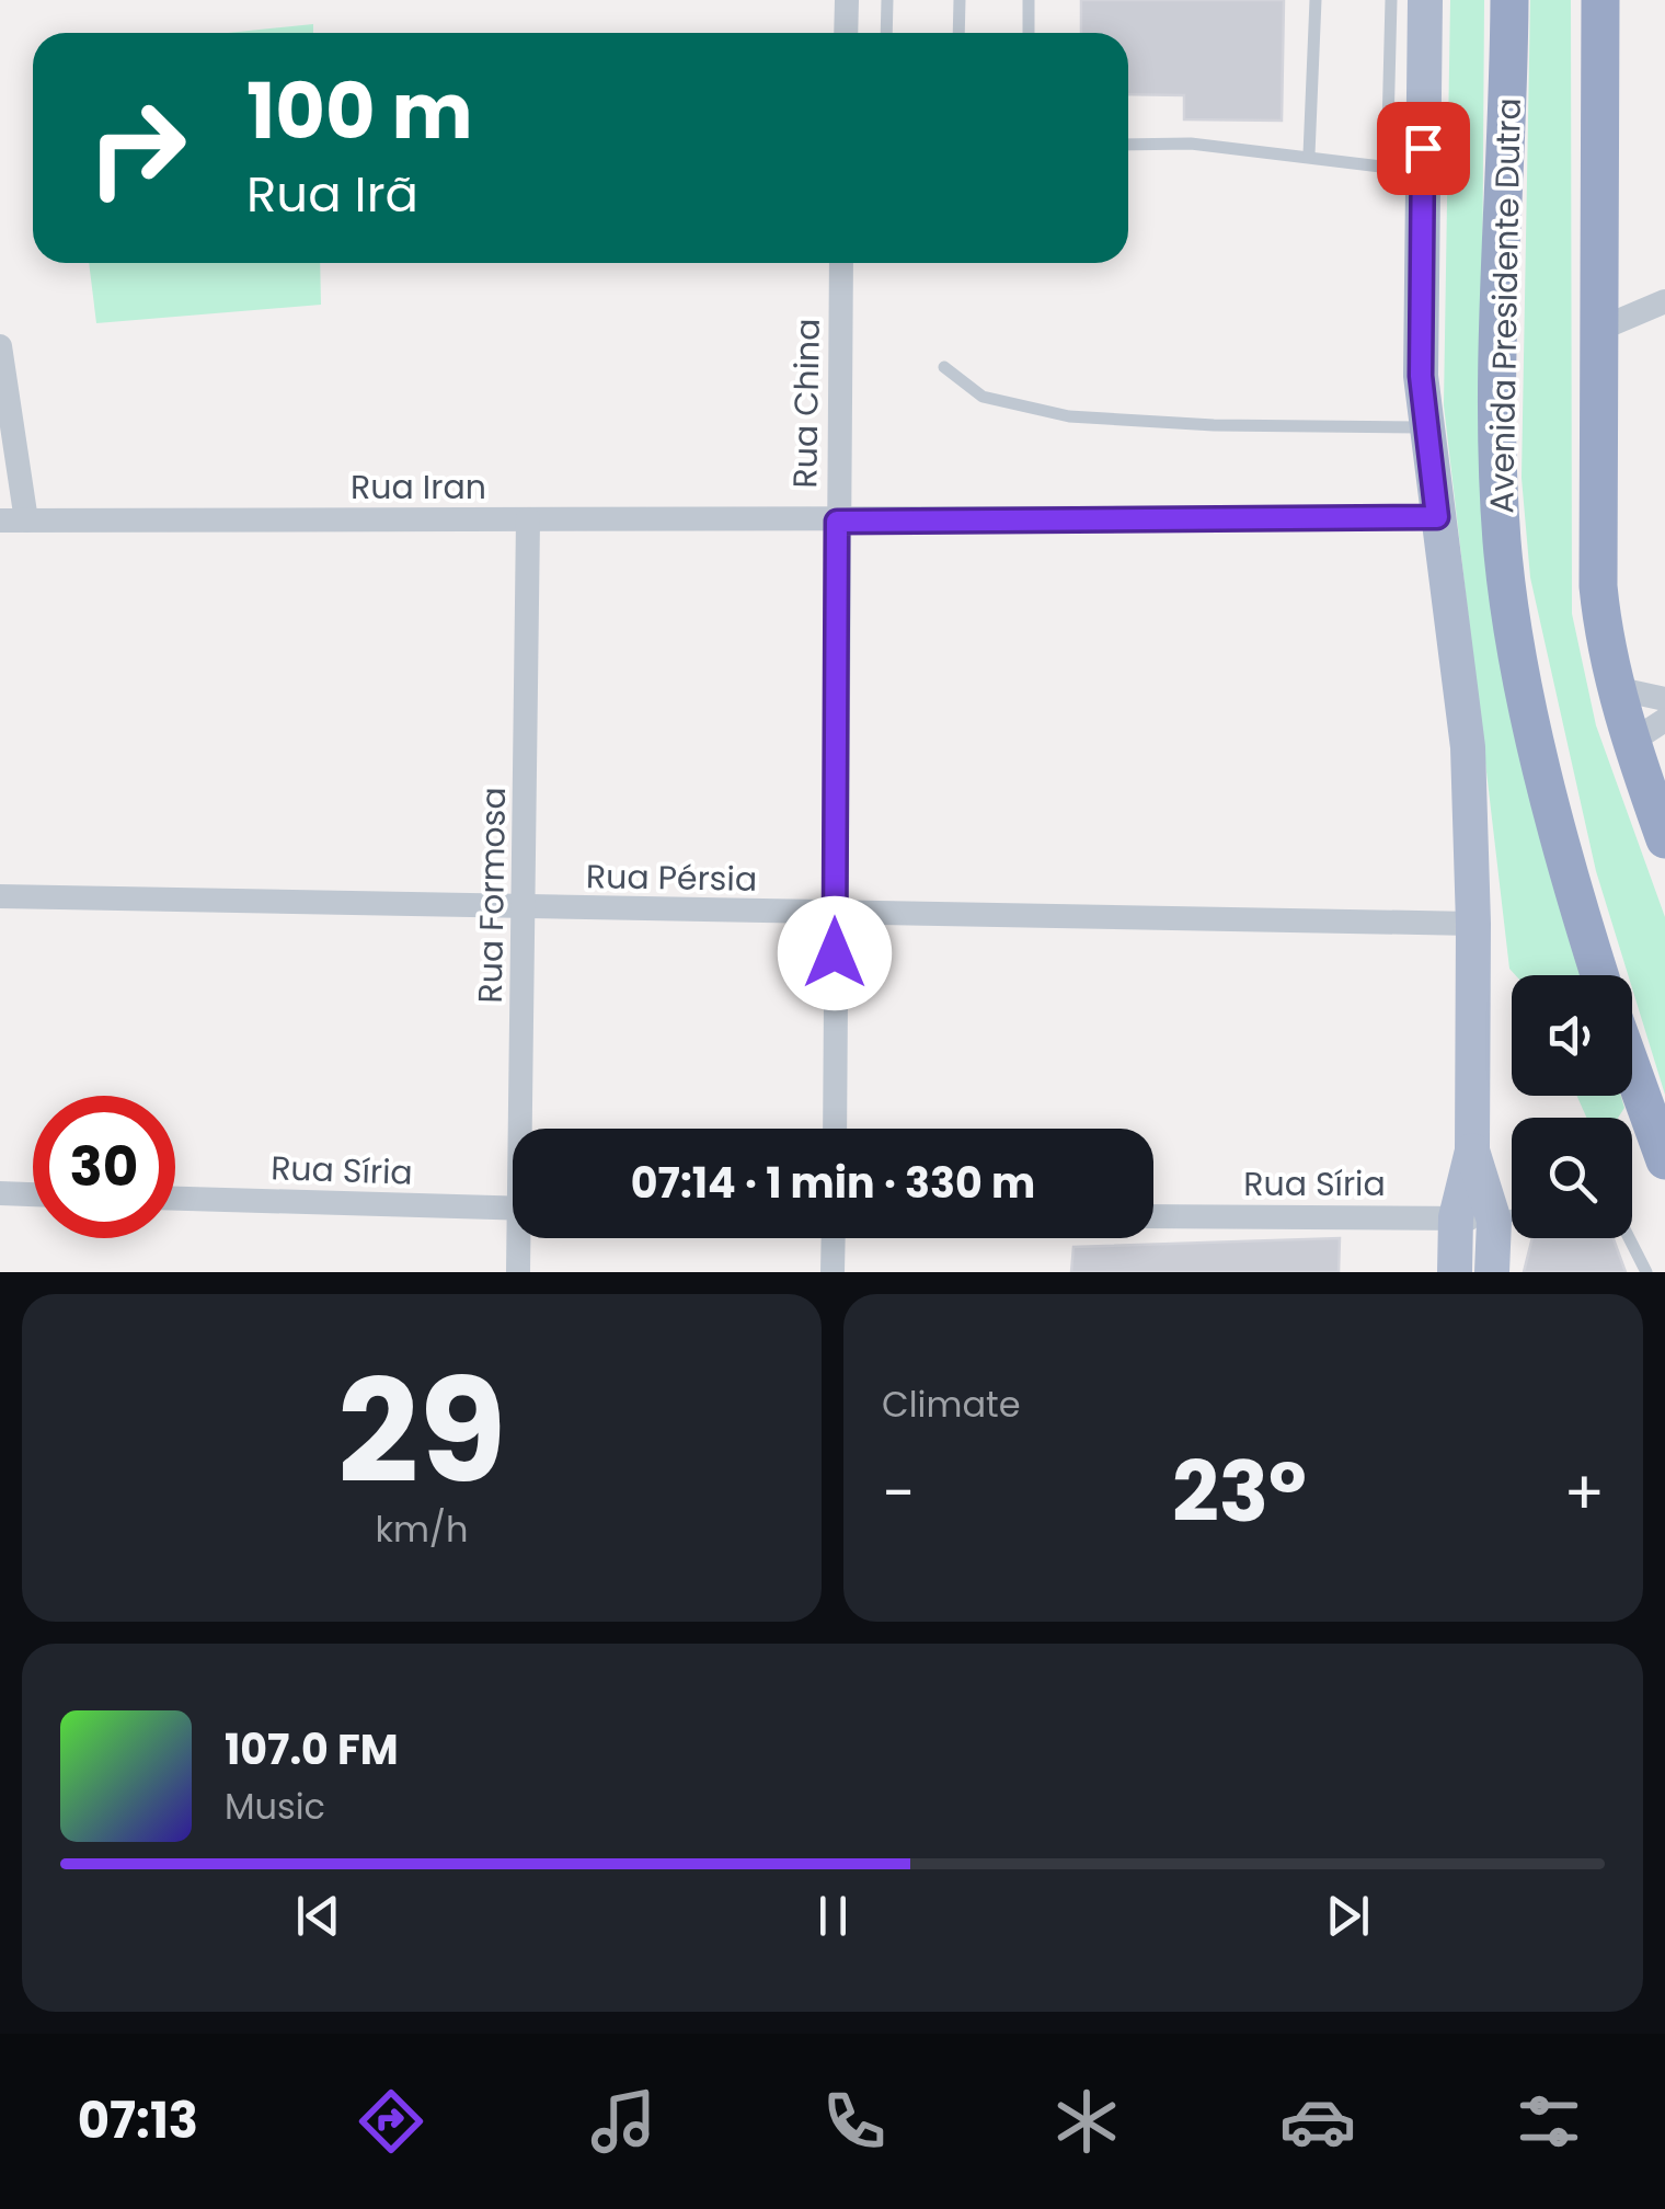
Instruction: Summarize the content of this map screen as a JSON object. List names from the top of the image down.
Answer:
{
  "streets": {
    "highway": ["Avenida Presidente Dutra"],
    "street": [
      "Rua China",
      "Rua Iran",
      "Rua Pérsia",
      "Rua Formosa",
      "Rua Síria"
    ]
  },
  "crossings": [
    ["Rua China", "Rua Iran"],
    ["Rua China", "Rua Pérsia"],
    ["Rua Iran", "Rua Formosa"],
    ["Rua Pérsia", "Rua Formosa"]
  ],
  "page": {
    "turn": ["100 m", "Rua Irã"],
    "limit": "30",
    "trip": "07:14 · 1 min · 330 m",
    "tile": [
      ["29", "km/h"],
      "Climate"
    ],
    "heat": ["−", "23°", "+"],
    "song": ["107.0 FM", "Music"],
    "tabs": "07:13"
  }
}
